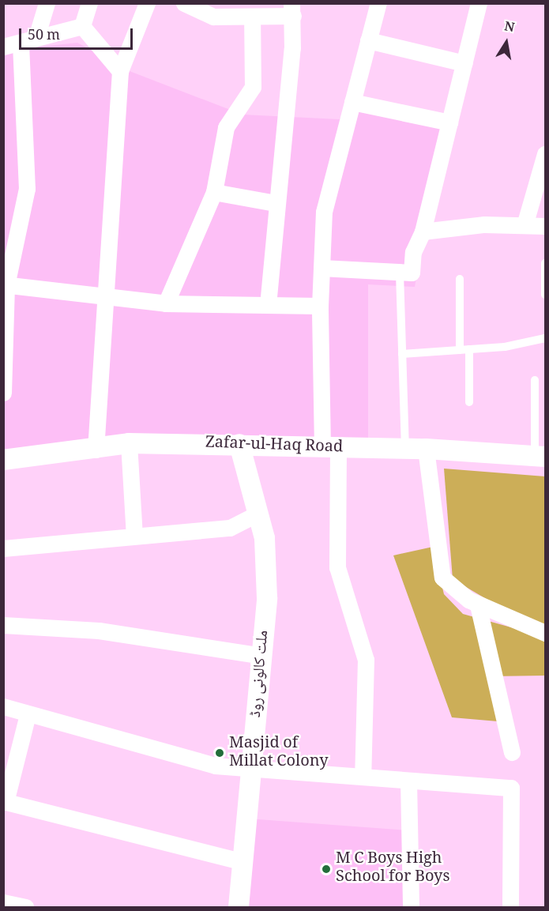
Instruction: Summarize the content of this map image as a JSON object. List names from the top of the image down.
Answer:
{
  "streets": {
    "street": ["Zafar-ul-Haq Road", "ملت کالونی روڈ"]
  },
  "crossings": [
    ["Zafar-ul-Haq Road", "ملت کالونی روڈ"]
  ],
  "places": ["Masjid of Millat Colony", "M C Boys High School for Boys"],
  "scale_bar": "50 m",
  "north": "top"
}
